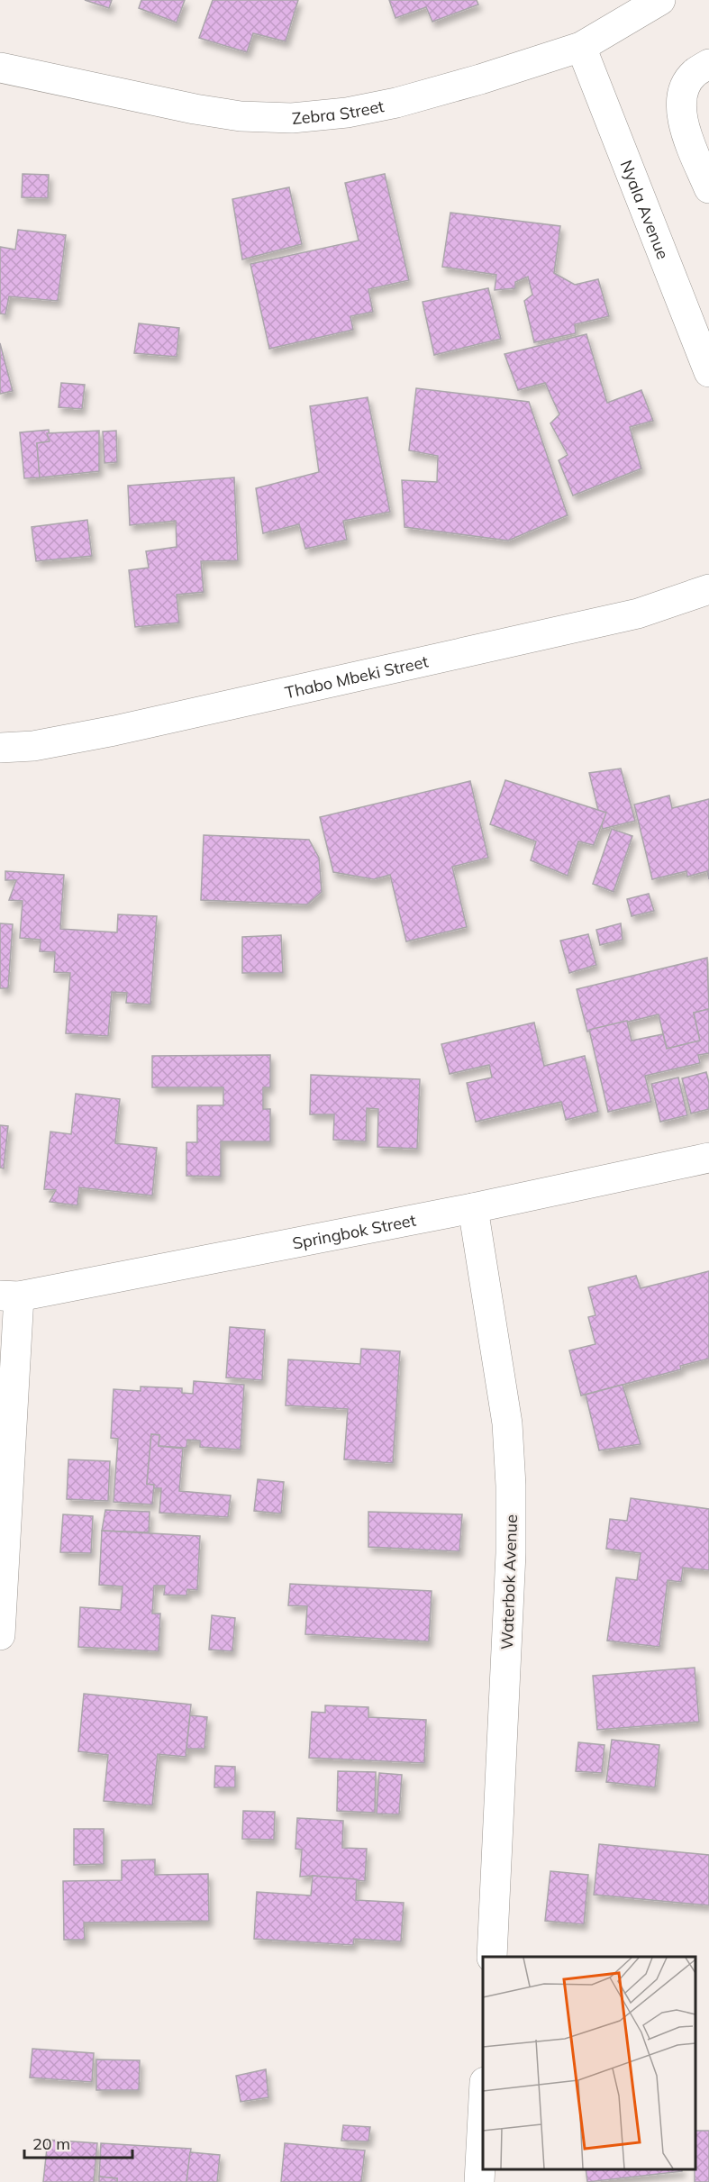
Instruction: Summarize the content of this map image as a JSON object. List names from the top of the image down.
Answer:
{
  "streets": {
    "street": [
      "Zebra Street",
      "Nyala Avenue",
      "Thabo Mbeki Street",
      "Springbok Street",
      "Waterbok Avenue"
    ]
  },
  "crossings": [
    ["Zebra Street", "Nyala Avenue"],
    ["Springbok Street", "Waterbok Avenue"]
  ],
  "scale_bar": "20 m"
}
